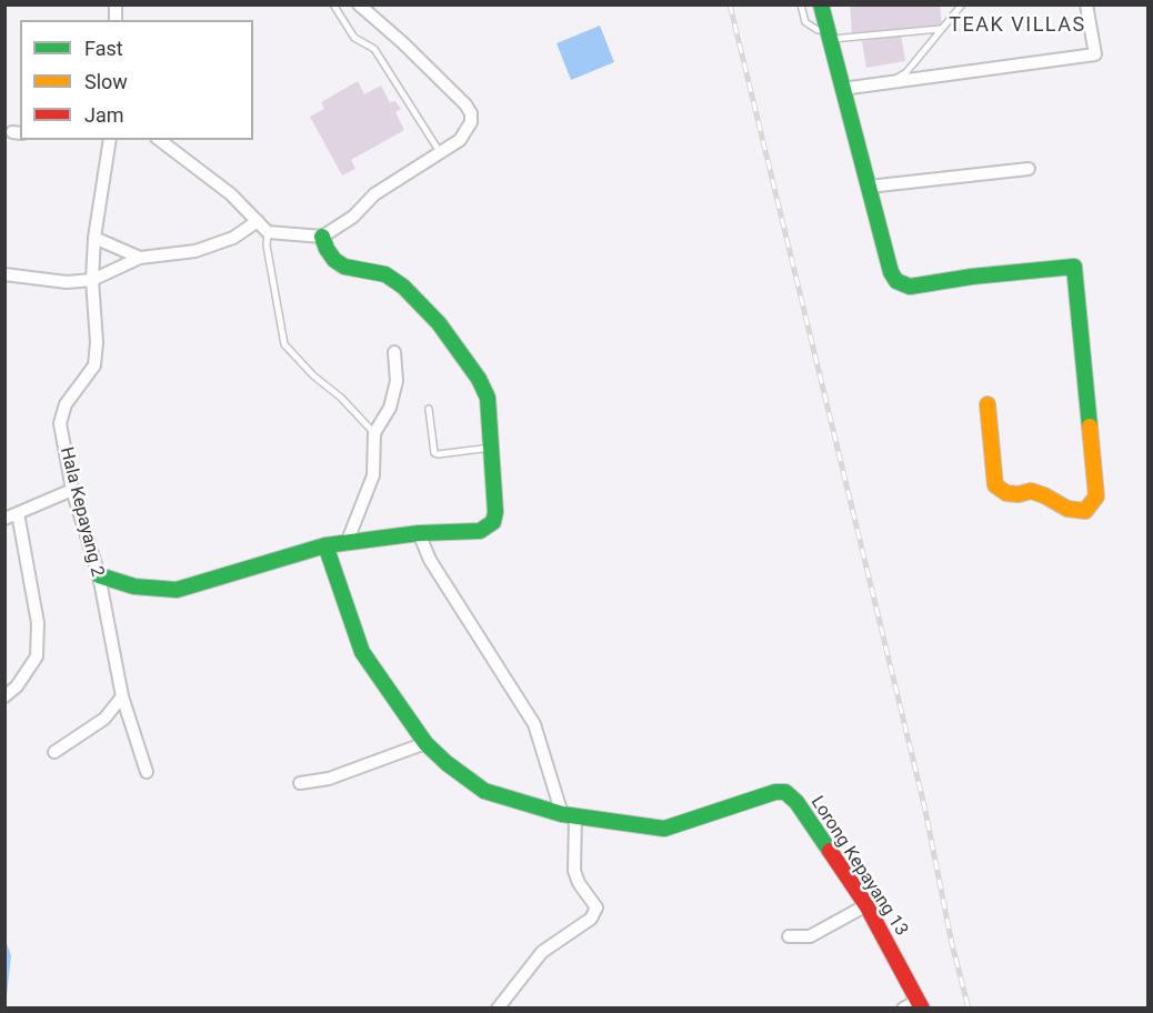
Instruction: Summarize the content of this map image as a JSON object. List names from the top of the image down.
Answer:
{
  "streets": {
    "street": ["Hala Kepayang 2", "Lorong Kepayang 13"]
  },
  "districts": ["TEAK VILLAS"],
  "legend": ["Fast", "Slow", "Jam"]
}
